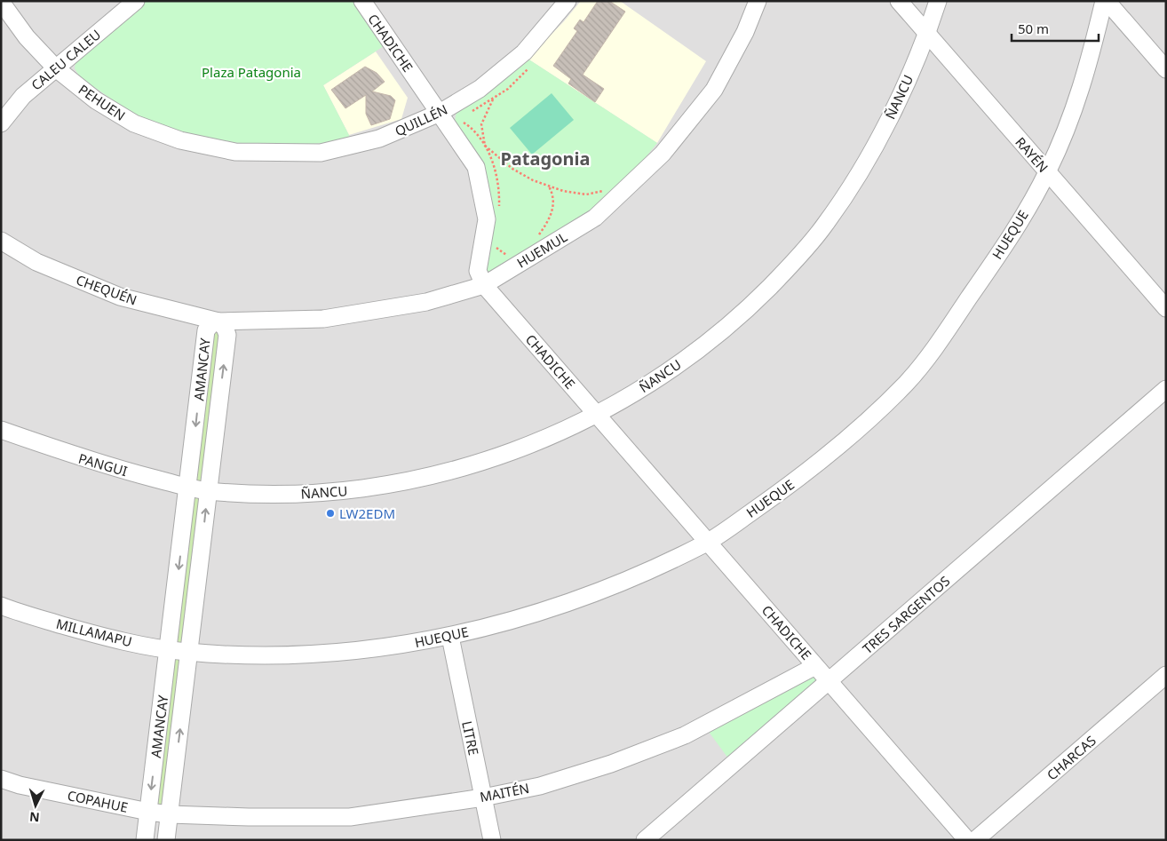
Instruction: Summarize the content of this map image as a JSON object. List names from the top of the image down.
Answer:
{
  "streets": {
    "street": [
      "CHADICHE",
      "CALEU CALEU",
      "ÑANCU",
      "PEHUEN",
      "QUILLÉN",
      "RAYÉN",
      "HUEQUE",
      "HUEMUL",
      "CHEQUÉN",
      "AMANCAY",
      "PANGUI",
      "TRES SARGENTOS",
      "MILLAMAPU",
      "LITRE",
      "CHARCAS",
      "MAITÉN",
      "COPAHUE"
    ]
  },
  "crossings": [
    ["CHADICHE", "ÑANCU"],
    ["CHADICHE", "QUILLÉN"],
    ["CHADICHE", "HUEQUE"],
    ["CHADICHE", "HUEMUL"],
    ["CHADICHE", "TRES SARGENTOS"],
    ["CHADICHE", "MAITÉN"],
    ["CALEU CALEU", "PEHUEN"],
    ["ÑANCU", "RAYÉN"],
    ["ÑANCU", "AMANCAY"],
    ["ÑANCU", "PANGUI"],
    ["PEHUEN", "QUILLÉN"],
    ["RAYÉN", "HUEQUE"],
    ["HUEQUE", "AMANCAY"],
    ["HUEQUE", "MILLAMAPU"],
    ["HUEQUE", "LITRE"],
    ["HUEMUL", "CHEQUÉN"],
    ["HUEMUL", "AMANCAY"],
    ["CHEQUÉN", "AMANCAY"],
    ["AMANCAY", "PANGUI"],
    ["AMANCAY", "MILLAMAPU"],
    ["AMANCAY", "MAITÉN"],
    ["AMANCAY", "COPAHUE"],
    ["LITRE", "MAITÉN"],
    ["MAITÉN", "COPAHUE"]
  ],
  "districts": ["Patagonia"],
  "parks": ["Plaza Patagonia"],
  "places": ["LW2EDM"],
  "scale_bar": "50 m",
  "north": "bottom"
}
